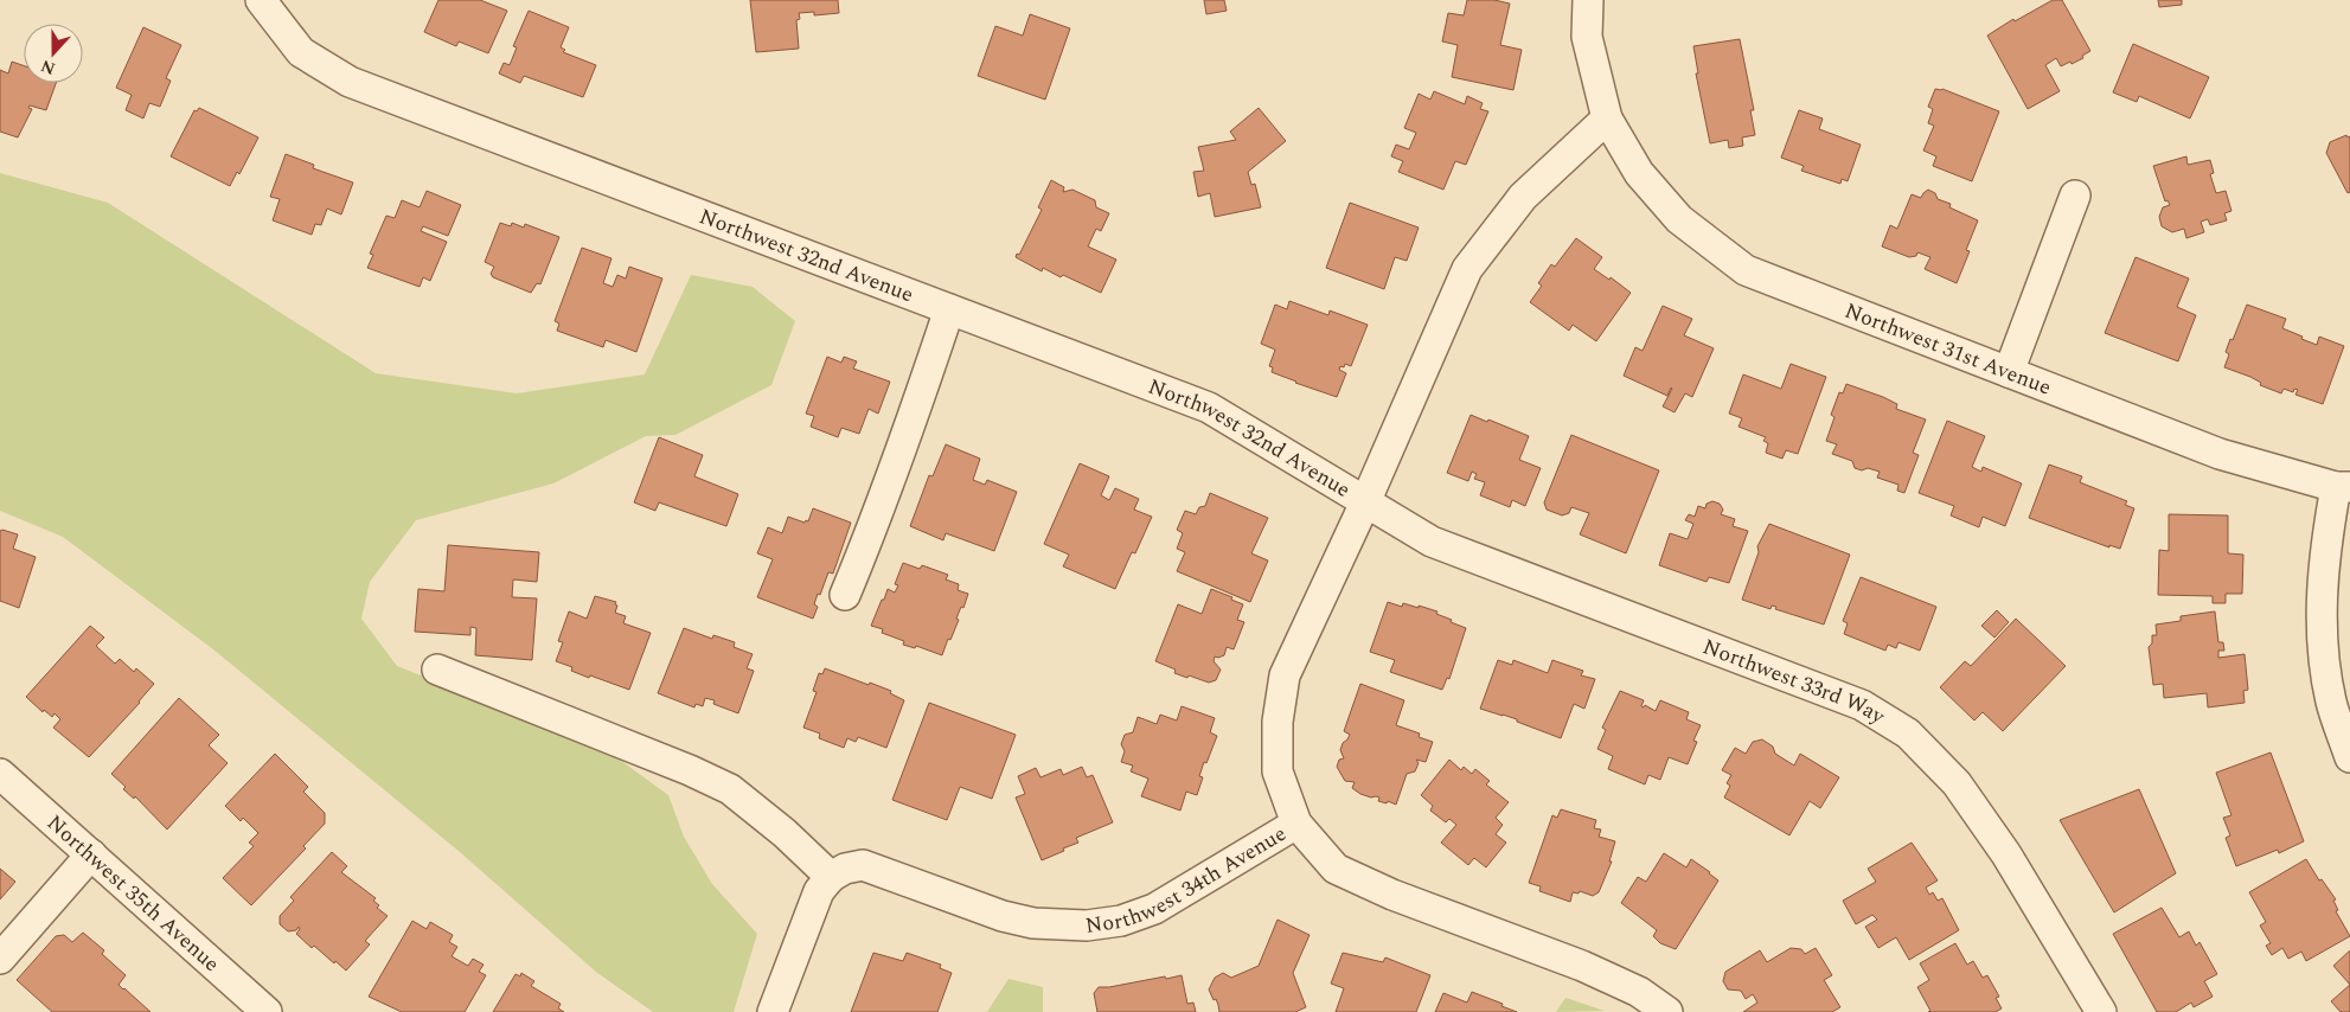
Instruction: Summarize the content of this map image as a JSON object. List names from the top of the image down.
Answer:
{
  "streets": {
    "street": [
      "Northwest 32nd Avenue",
      "Northwest 31st Avenue",
      "Northwest 33rd Way",
      "Northwest 34th Avenue",
      "Northwest 35th Avenue"
    ]
  },
  "crossings": [
    ["Northwest 32nd Avenue", "Northwest 33rd Way"]
  ],
  "north": "bottom"
}
